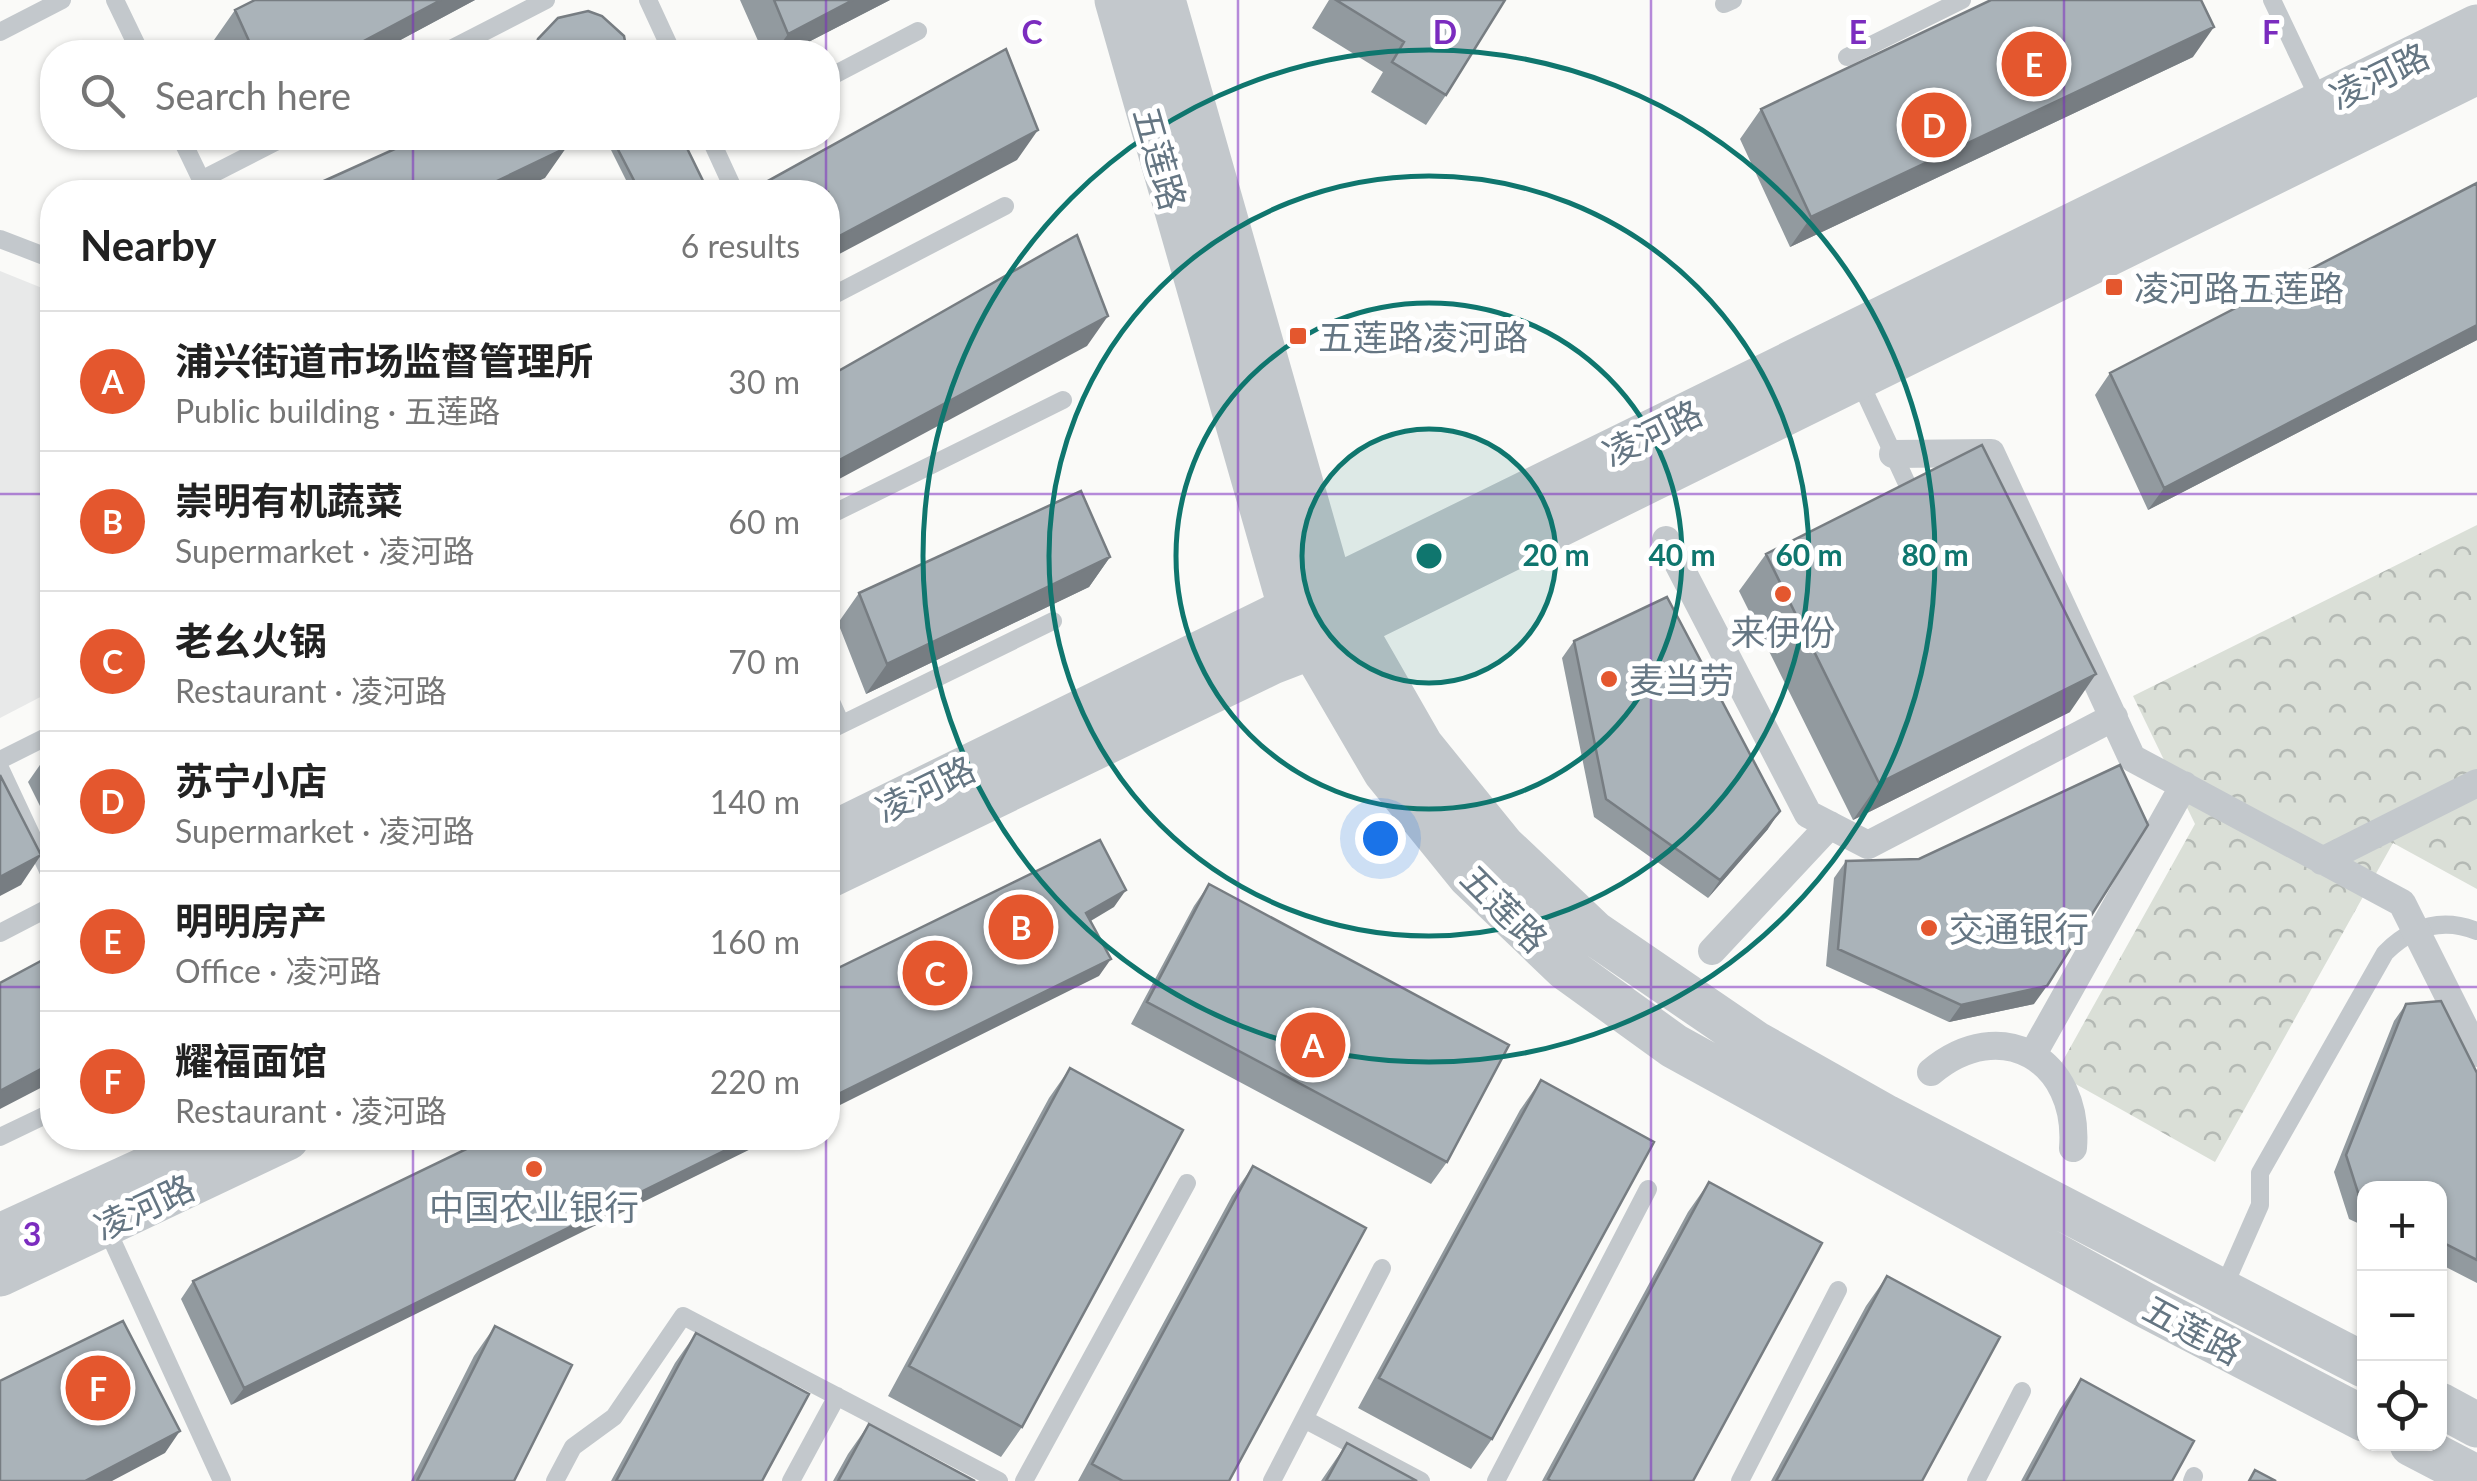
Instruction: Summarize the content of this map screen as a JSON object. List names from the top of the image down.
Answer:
{
  "streets": {
    "street": ["凌河路", "五莲路"]
  },
  "crossings": [
    ["凌河路", "五莲路"]
  ],
  "places": {
    "transit": ["凌河路五莲路", "五莲路凌河路"],
    "other": [
      "来伊份",
      "麦当劳",
      "交通银行",
      "中国农业银行"
    ]
  },
  "page": {
    "pins": [
      "E",
      "D",
      "B",
      "C",
      "A",
      "F"
    ],
    "search": "Search here",
    "heading": ["Nearby", "6 results"],
    "list": [
      {
        "mark": "A",
        "name": "浦兴街道市场监督管理所",
        "note": "Public building · 五莲路",
        "value": "30 m"
      },
      {
        "mark": "B",
        "name": "崇明有机蔬菜",
        "note": "Supermarket · 凌河路",
        "value": "60 m"
      },
      {
        "mark": "C",
        "name": "老幺火锅",
        "note": "Restaurant · 凌河路",
        "value": "70 m"
      },
      {
        "mark": "D",
        "name": "苏宁小店",
        "note": "Supermarket · 凌河路",
        "value": "140 m"
      },
      {
        "mark": "E",
        "name": "明明房产",
        "note": "Office · 凌河路",
        "value": "160 m"
      },
      {
        "mark": "F",
        "name": "耀福面馆",
        "note": "Restaurant · 凌河路",
        "value": "220 m"
      }
    ],
    "map_buttons": ["+", "−"]
  },
  "grid": {
    "columns": [
      "C",
      "D",
      "E",
      "F"
    ],
    "rows": ["3"]
  },
  "rings": [
    "20 m",
    "40 m",
    "60 m",
    "80 m"
  ]
}
